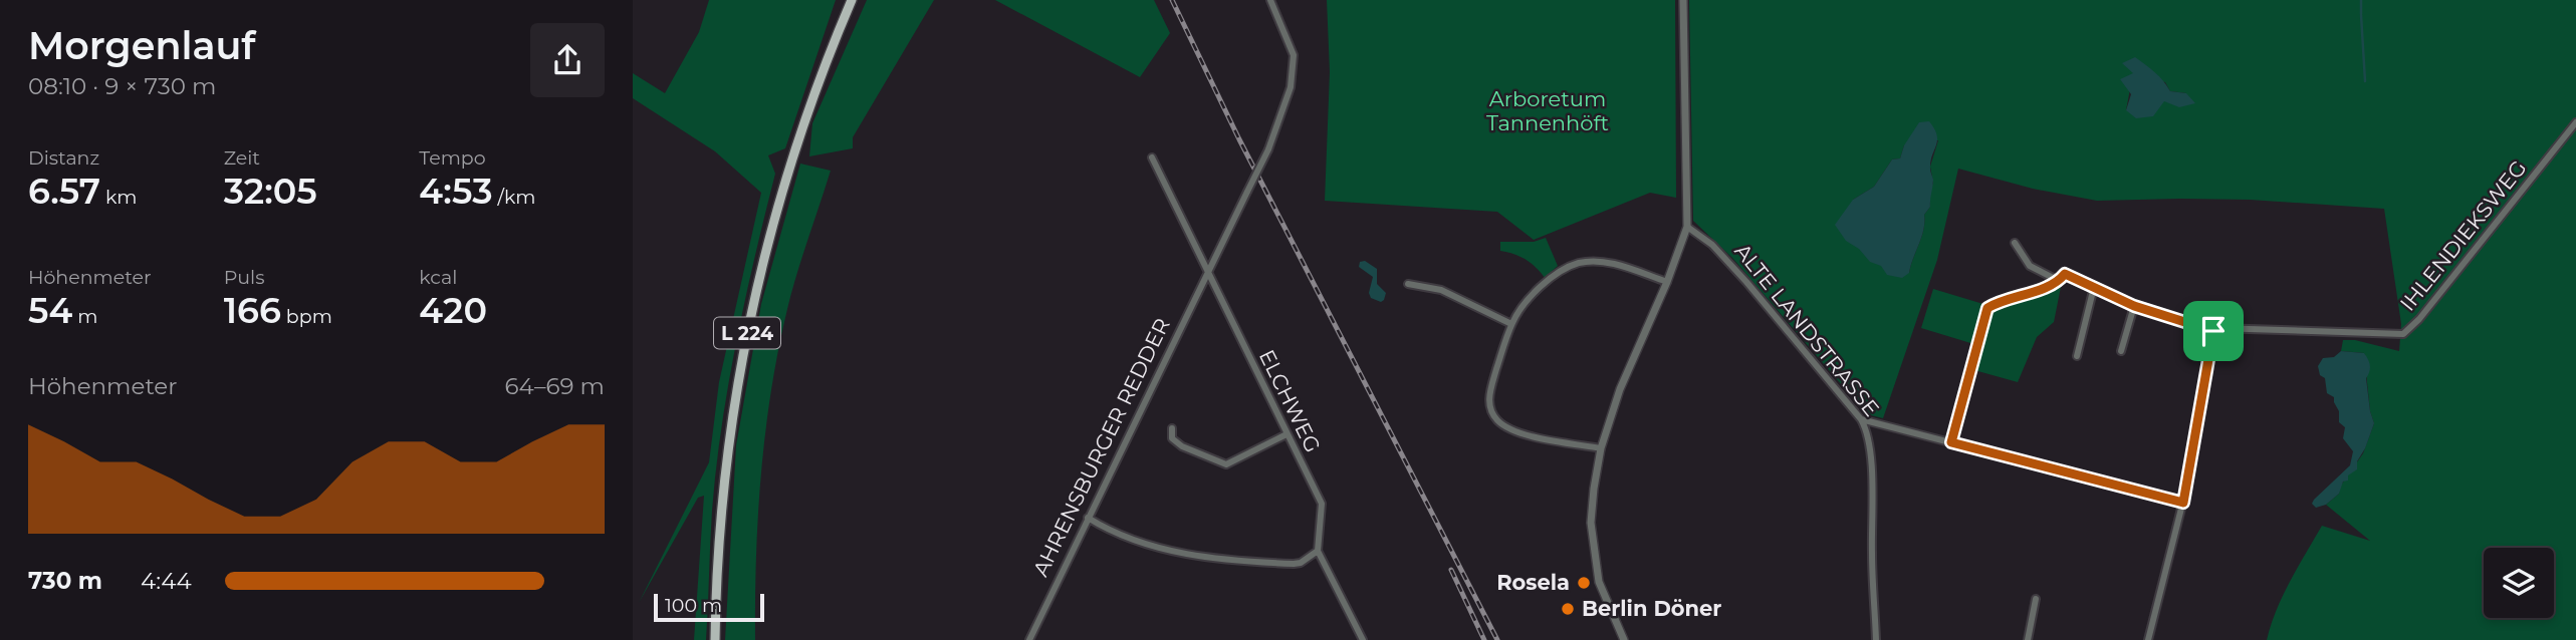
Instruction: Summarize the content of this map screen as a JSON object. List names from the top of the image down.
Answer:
{
  "streets": {
    "main road": ["L 224"],
    "street": [
      "IHLENDIEKSWEG",
      "ALTE LANDSTRASSE",
      "ELCHWEG",
      "AHRENSBURGER REDDER"
    ]
  },
  "crossings": [
    ["ELCHWEG", "AHRENSBURGER REDDER"]
  ],
  "parks": ["Arboretum Tannenhöft"],
  "places": ["Rosela", "Berlin Döner"],
  "scale_bar": "100 m",
  "page": {
    "heading": ["Morgenlauf", "08:10 · 9 × 730 m"],
    "stats": [
      ["Distanz", "6.57 km"],
      ["Zeit", "32:05"],
      ["Tempo", "4:53 /km"],
      ["Höhenmeter", "54 m"],
      ["Puls", "166 bpm"],
      ["kcal", "420"]
    ],
    "chart": ["Höhenmeter", "64–69 m"],
    "list": [
      {
        "name": "730 m",
        "note": "4:44"
      }
    ],
    "scale": "100 m"
  }
}
